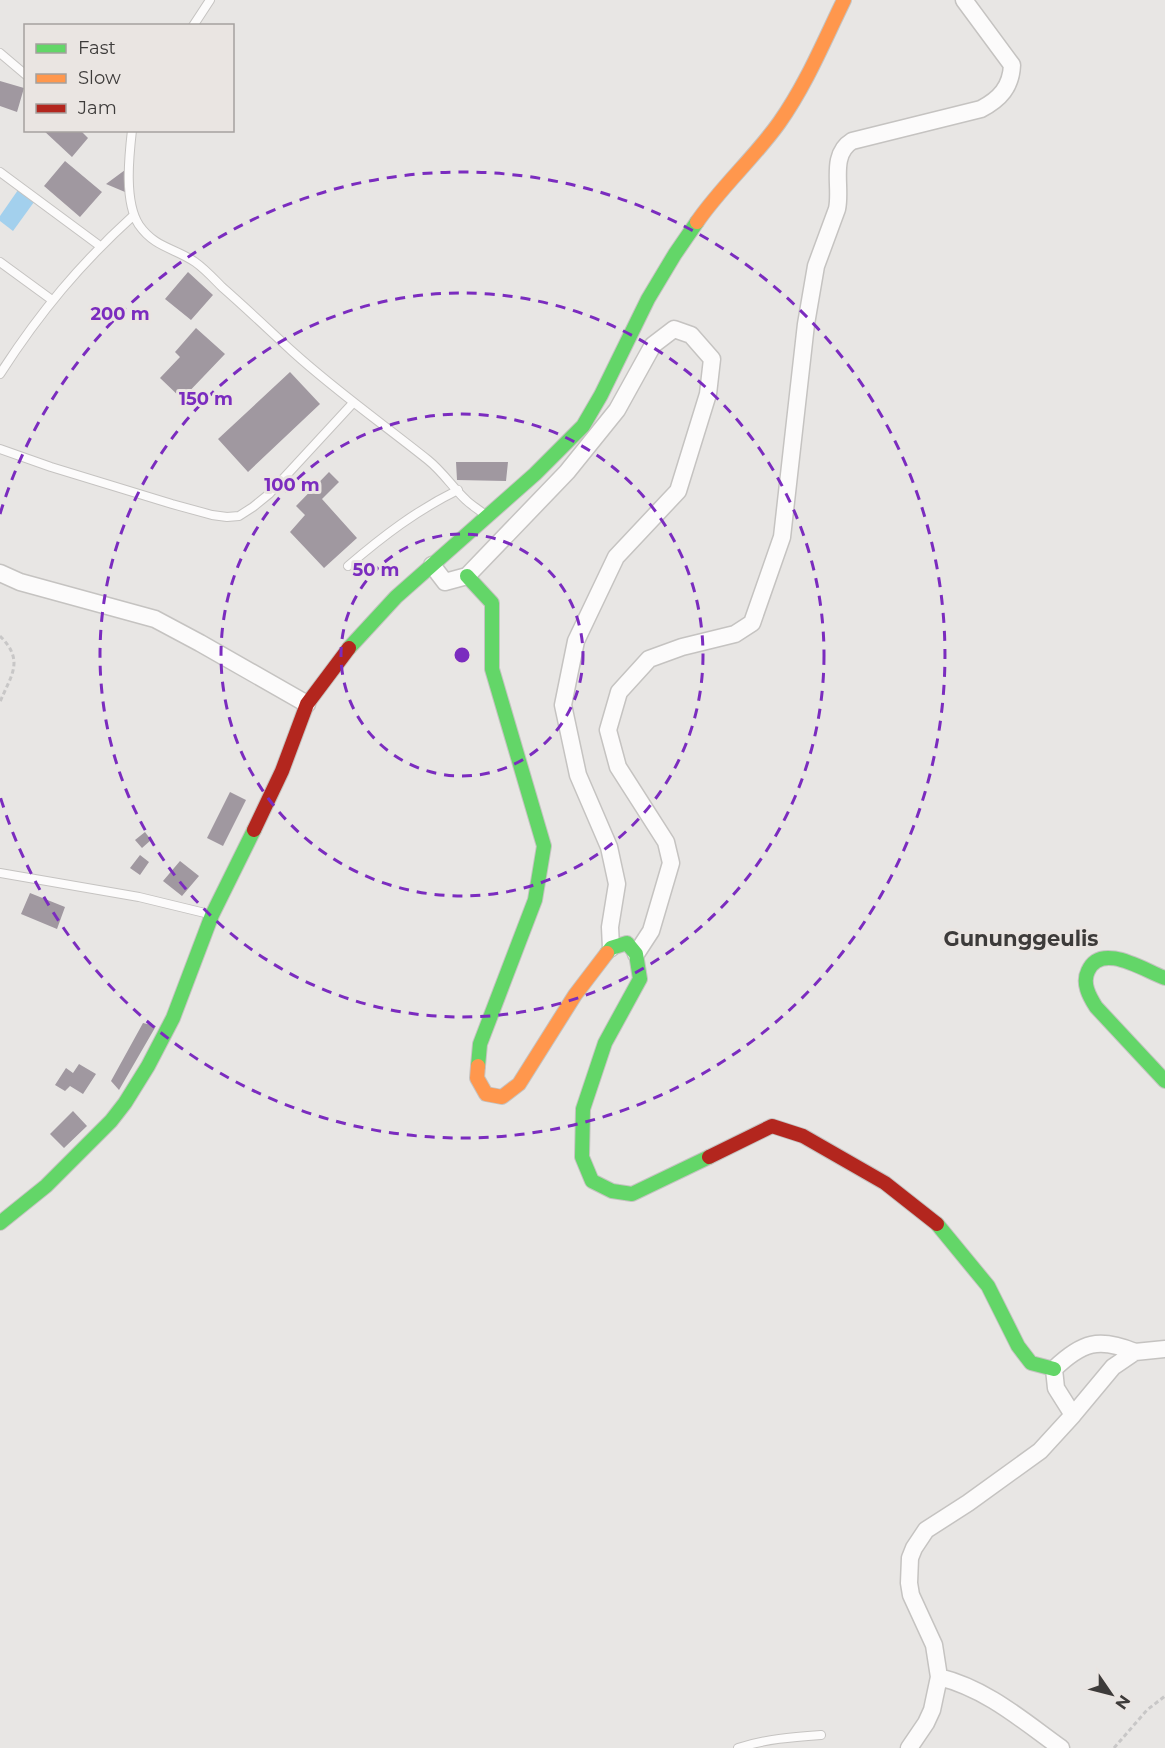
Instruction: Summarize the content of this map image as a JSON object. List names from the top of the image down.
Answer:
{
  "districts": ["Gununggeulis"],
  "legend": ["Fast", "Slow", "Jam"],
  "north": "bottom right",
  "rings": [
    "200 m",
    "150 m",
    "100 m",
    "50 m"
  ]
}
